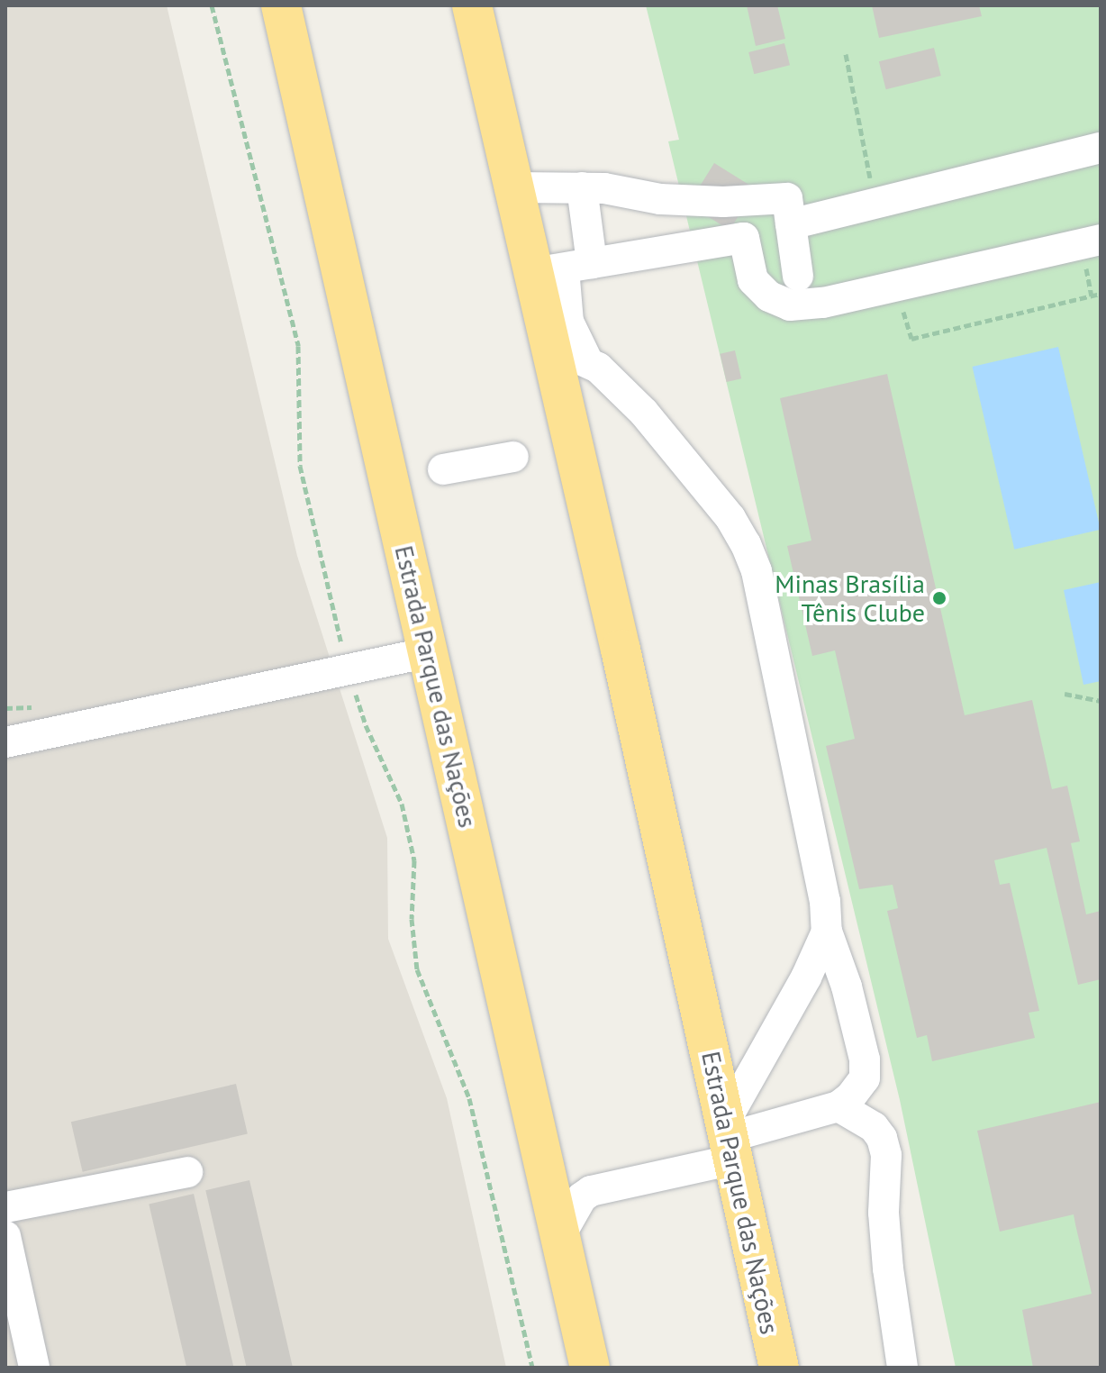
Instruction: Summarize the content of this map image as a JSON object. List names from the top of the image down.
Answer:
{
  "streets": {
    "highway": ["Estrada Parque das Nações"]
  },
  "places": ["Minas Brasília Tênis Clube"]
}
